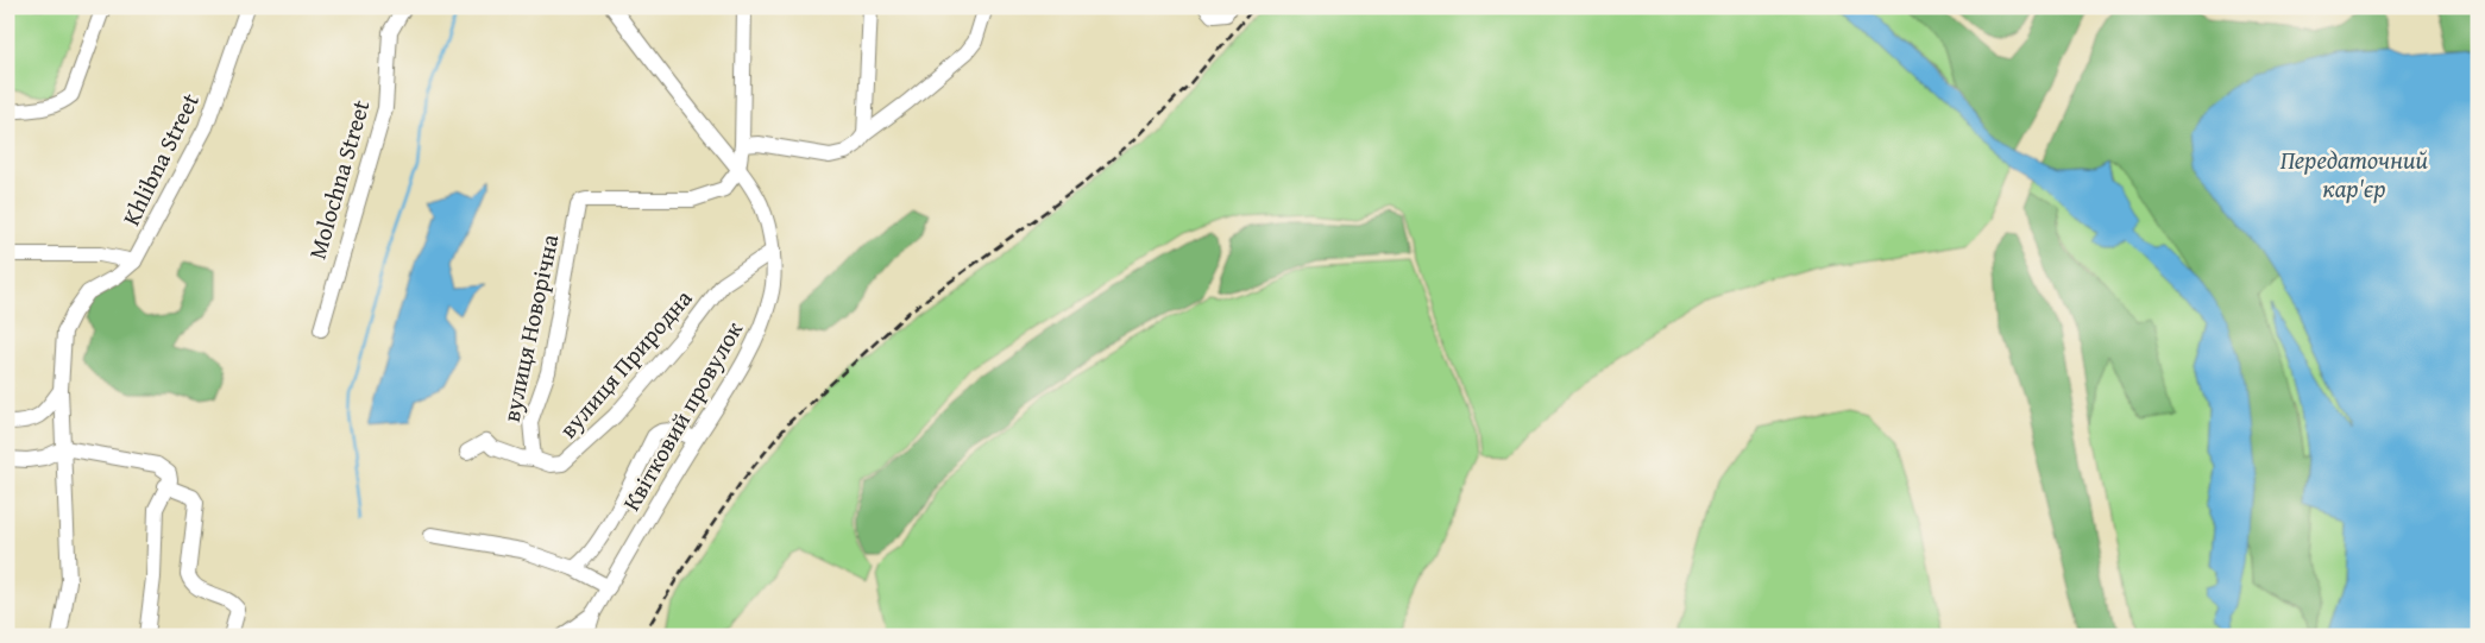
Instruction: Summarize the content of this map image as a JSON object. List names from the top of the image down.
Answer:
{
  "streets": {
    "street": [
      "Khlibna Street",
      "Molochna Street",
      "вулиця Новорічна",
      "вулиця Природна",
      "Квітковий провулок"
    ]
  },
  "crossings": [
    ["вулиця Новорічна", "вулиця Природна"],
    ["вулиця Новорічна", "Квітковий провулок"],
    ["вулиця Природна", "Квітковий провулок"]
  ],
  "water": ["Передаточний кар'єр"]
}
